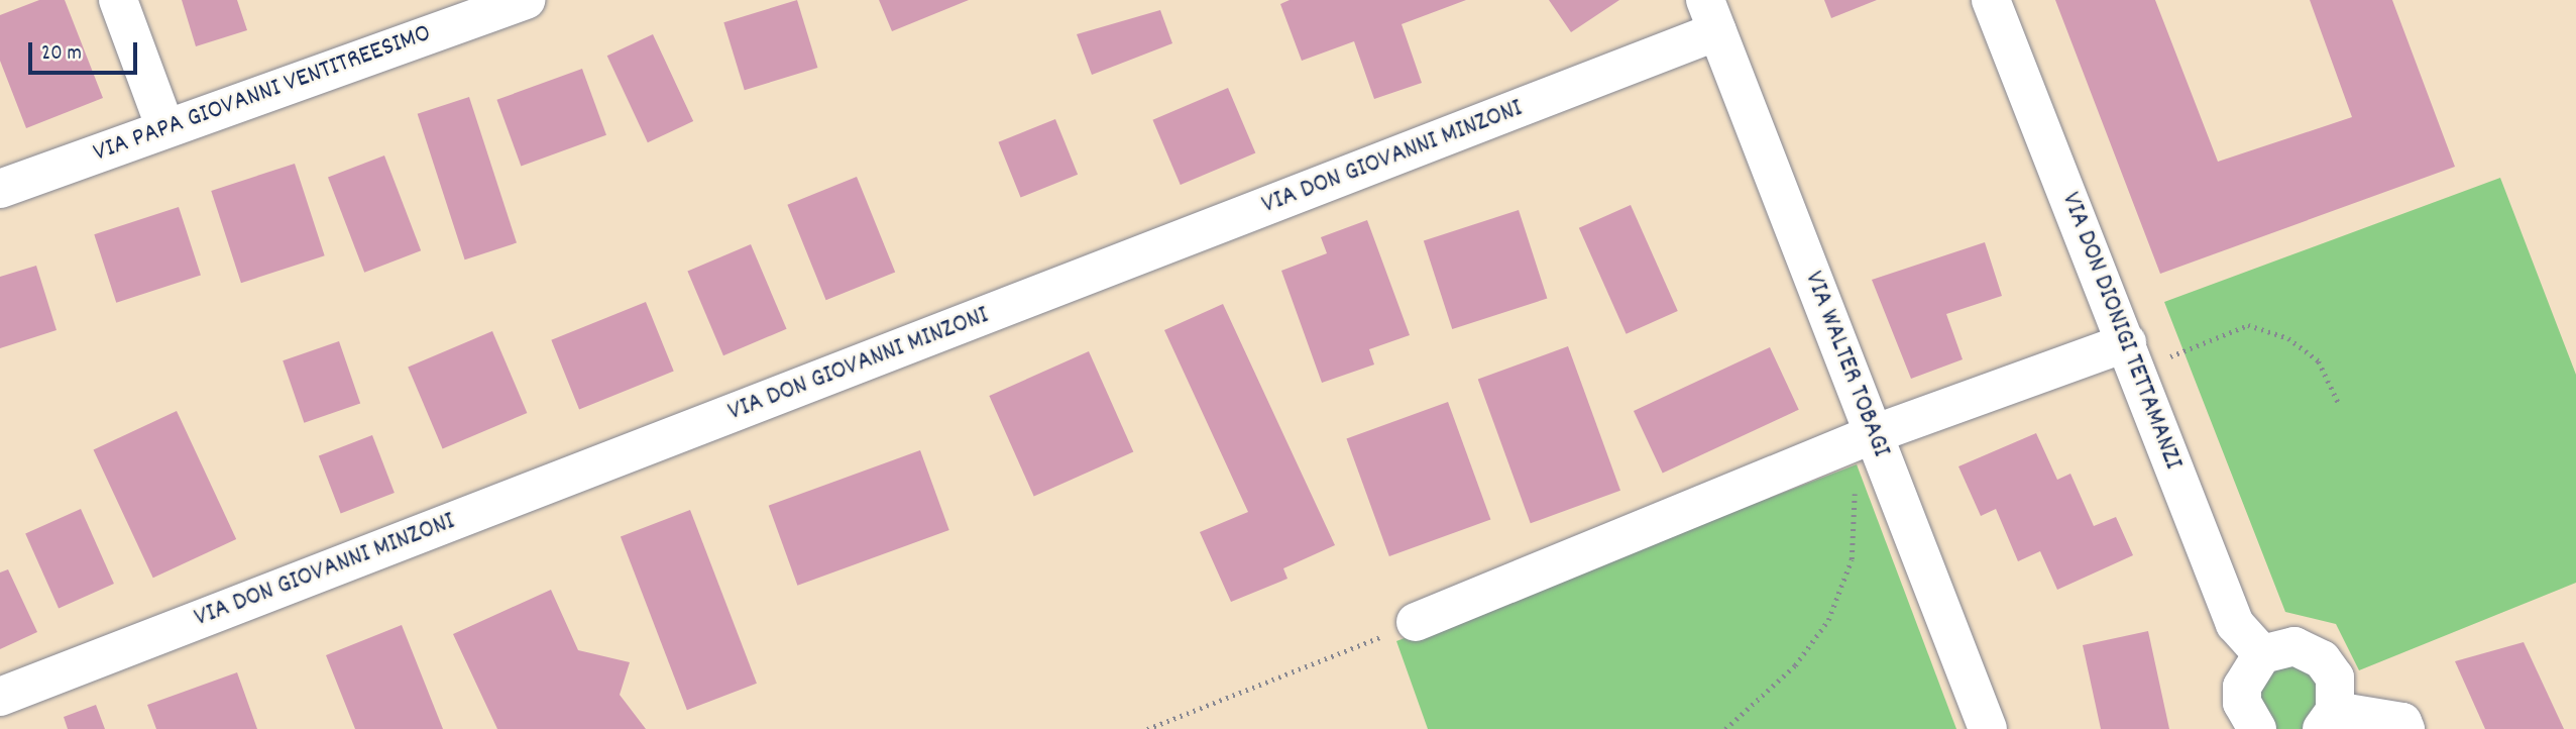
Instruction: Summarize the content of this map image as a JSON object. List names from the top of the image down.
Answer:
{
  "streets": {
    "street": [
      "VIA PAPA GIOVANNI VENTITREESIMO",
      "VIA DON GIOVANNI MINZONI",
      "VIA DON DIONIGI TETTAMANZI",
      "VIA WALTER TOBAGI"
    ]
  },
  "crossings": [
    ["VIA DON GIOVANNI MINZONI", "VIA WALTER TOBAGI"]
  ],
  "scale_bar": "20 m"
}
